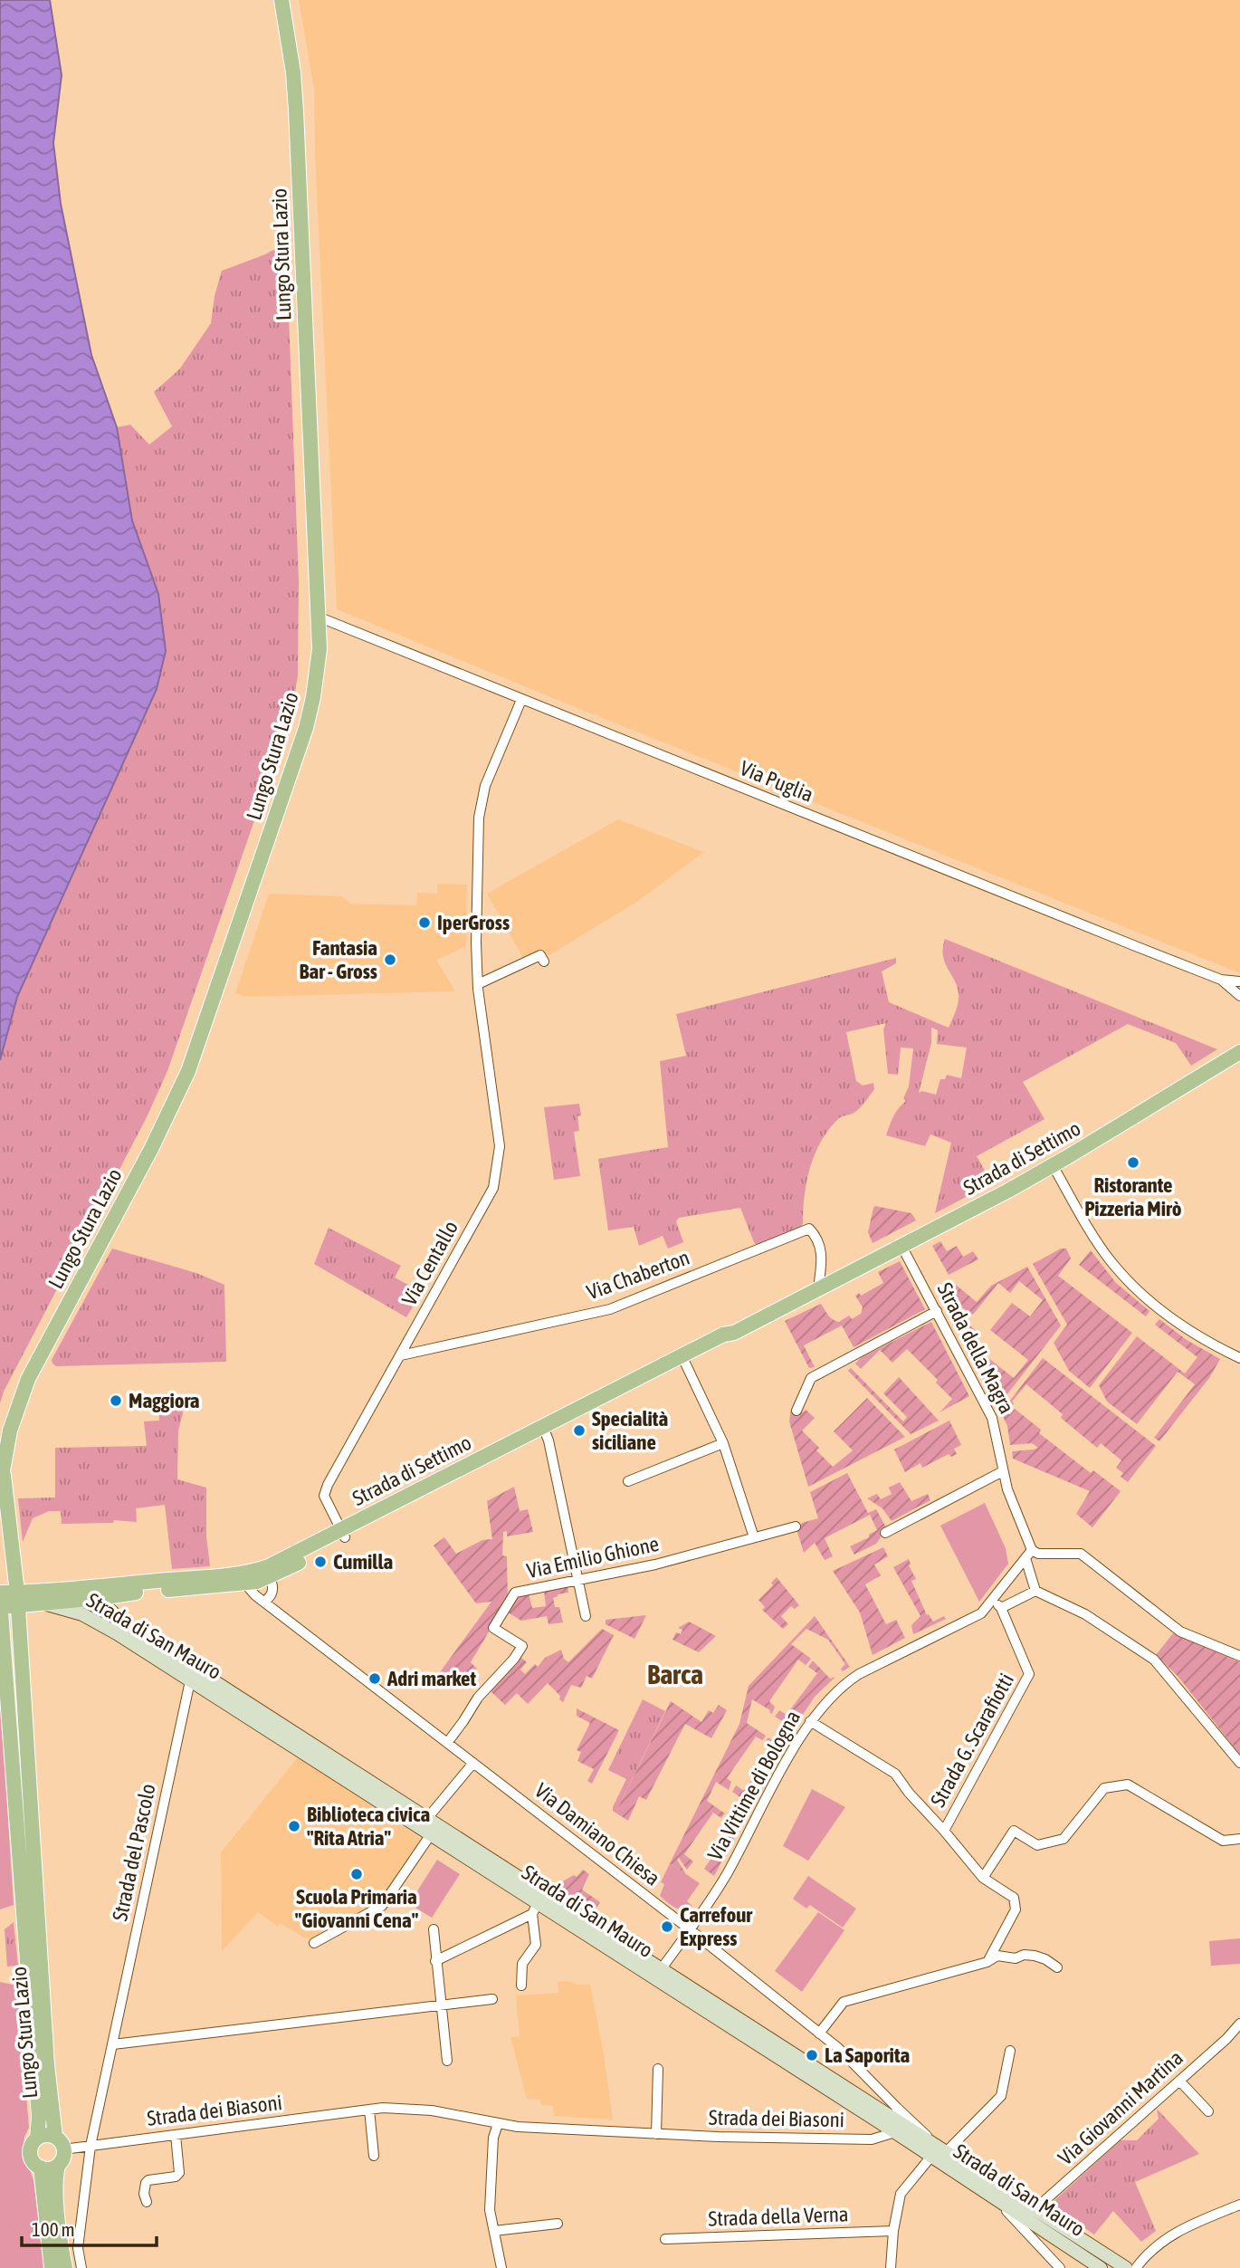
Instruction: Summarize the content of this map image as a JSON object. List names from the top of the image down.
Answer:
{
  "streets": {
    "main road": ["Lungo Stura Lazio", "Strada di Settimo", "Strada di San Mauro"],
    "street": [
      "Via Puglia",
      "Via Centallo",
      "Via Chaberton",
      "Strada della Magra",
      "Via Emilio Ghione",
      "Strada G. Scarafiotti",
      "Via Vittime di Bologna",
      "Via Damiano Chiesa",
      "Strada del Pascolo",
      "Via Giovanni Martina",
      "Strada dei Biasoni",
      "Strada della Verna"
    ]
  },
  "crossings": [
    ["Lungo Stura Lazio", "Via Puglia"],
    ["Lungo Stura Lazio", "Strada dei Biasoni"],
    ["Via Puglia", "Via Centallo"],
    ["Strada di Settimo", "Via Centallo"],
    ["Strada di Settimo", "Via Chaberton"],
    ["Strada di Settimo", "Strada della Magra"],
    ["Strada di Settimo", "Strada di San Mauro"],
    ["Strada di Settimo", "Via Damiano Chiesa"],
    ["Via Centallo", "Via Chaberton"],
    ["Strada della Magra", "Via Vittime di Bologna"],
    ["Via Emilio Ghione", "Via Damiano Chiesa"],
    ["Strada di San Mauro", "Via Vittime di Bologna"],
    ["Strada di San Mauro", "Via Damiano Chiesa"],
    ["Strada di San Mauro", "Strada del Pascolo"],
    ["Strada di San Mauro", "Via Giovanni Martina"],
    ["Strada di San Mauro", "Strada dei Biasoni"],
    ["Strada G. Scarafiotti", "Via Vittime di Bologna"],
    ["Via Vittime di Bologna", "Via Damiano Chiesa"],
    ["Via Damiano Chiesa", "Strada dei Biasoni"],
    ["Strada del Pascolo", "Strada dei Biasoni"]
  ],
  "districts": ["Barca"],
  "places": [
    "IperGross",
    "Fantasia Bar - Gross",
    "Ristorante Pizzeria Mirò",
    "Maggiora",
    "Specialità siciliane",
    "Cumilla",
    "Adri market",
    "Biblioteca civica \"Rita Atria\"",
    "Scuola Primaria \"Giovanni Cena\"",
    "Carrefour Express",
    "La Saporita"
  ],
  "scale_bar": "100 m"
}
